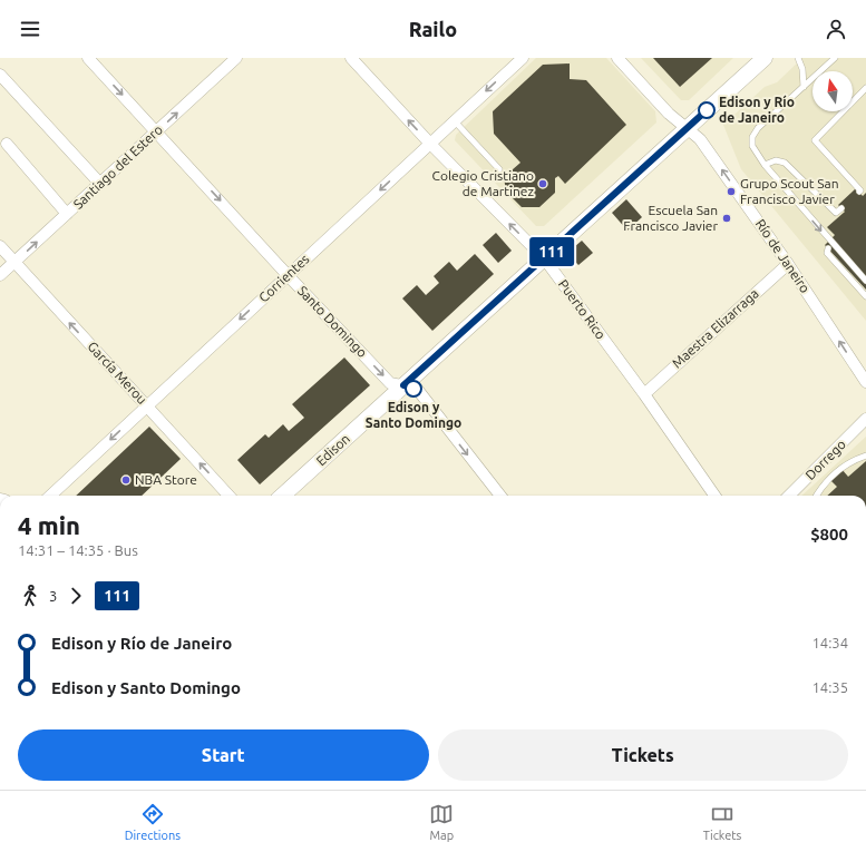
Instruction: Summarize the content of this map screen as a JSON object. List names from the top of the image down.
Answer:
{
  "streets": {
    "street": [
      "Santiago del Estero",
      "Río de Janeiro",
      "Corrientes",
      "Puerto Rico",
      "Santo Domingo",
      "Maestra Elizarraga",
      "García Merou",
      "Edison",
      "Dorrego"
    ]
  },
  "crossings": [
    ["Santiago del Estero", "Santo Domingo"],
    ["Santiago del Estero", "García Merou"],
    ["Río de Janeiro", "Maestra Elizarraga"],
    ["Río de Janeiro", "Edison"],
    ["Corrientes", "Puerto Rico"],
    ["Corrientes", "Santo Domingo"],
    ["Corrientes", "García Merou"],
    ["Puerto Rico", "Maestra Elizarraga"],
    ["Puerto Rico", "Edison"],
    ["Santo Domingo", "Edison"]
  ],
  "one_way": [
    "Santiago del Estero",
    "Río de Janeiro",
    "Corrientes",
    "Puerto Rico",
    "Santo Domingo",
    "García Merou"
  ],
  "places": [
    "Edison y Río de Janeiro",
    "Colegio Cristiano de Martinez",
    "Grupo Scout San Francisco Javier",
    "Escuela San Francisco Javier",
    "Edison y Santo Domingo",
    "NBA Store"
  ],
  "lines": ["bus line 111"],
  "north": "top",
  "page": {
    "header": "Railo",
    "on_map": "111",
    "heading": ["4 min", "14:31 – 14:35 · Bus", "$800"],
    "legs": ["3", "111"],
    "list": [
      {
        "name": "Edison y Río de Janeiro",
        "value": "14:34"
      },
      {
        "name": "Edison y Santo Domingo",
        "value": "14:35"
      }
    ],
    "buttons": ["Start", "Tickets"],
    "tabs": ["Directions", "Map", "Tickets"]
  }
}
